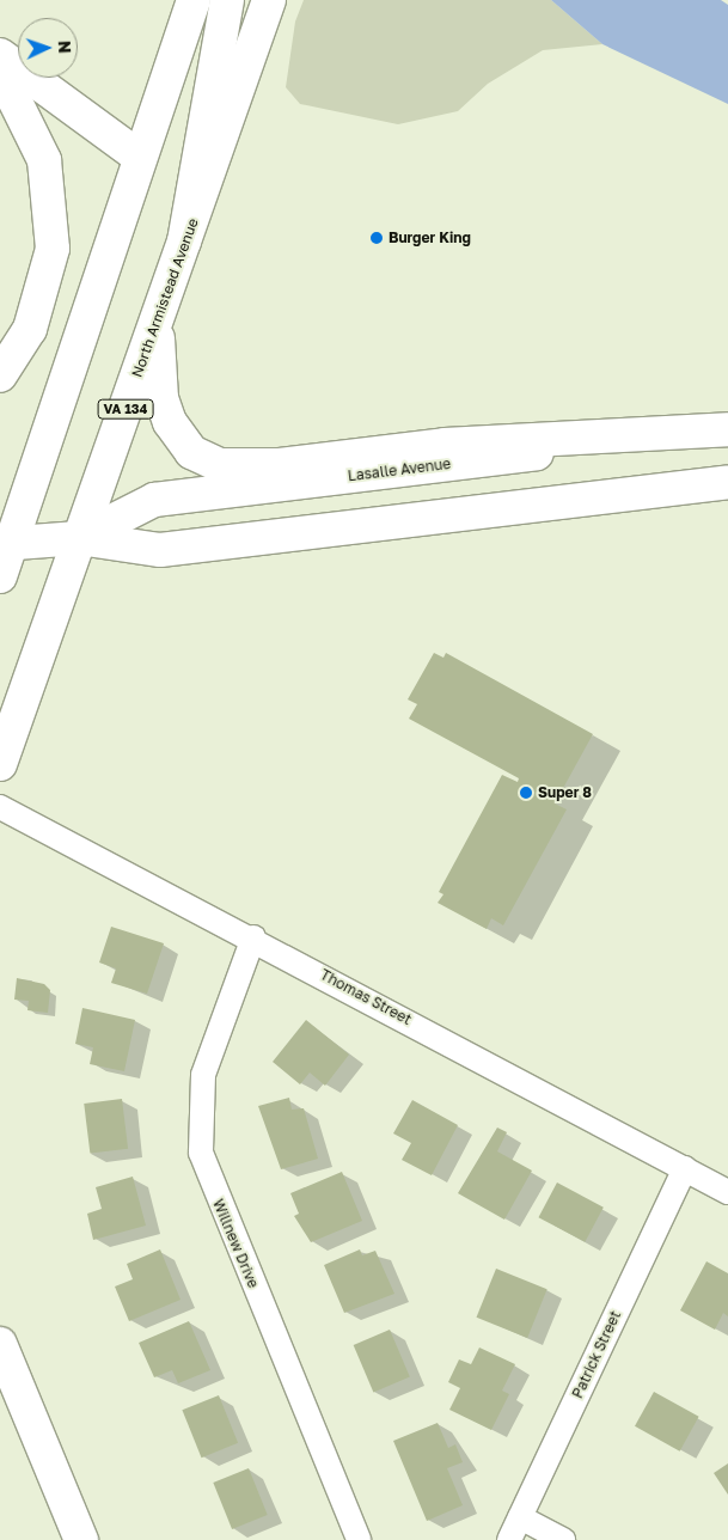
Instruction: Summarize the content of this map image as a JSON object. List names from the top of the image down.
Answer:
{
  "streets": {
    "main road": ["North Armistead Avenue", "VA 134", "Lasalle Avenue"],
    "street": ["Thomas Street", "Willnew Drive", "Patrick Street"]
  },
  "crossings": [
    ["North Armistead Avenue", "Lasalle Avenue"],
    ["Thomas Street", "Willnew Drive"],
    ["Thomas Street", "Patrick Street"]
  ],
  "places": ["Burger King", "Super 8"],
  "north": "right"
}
